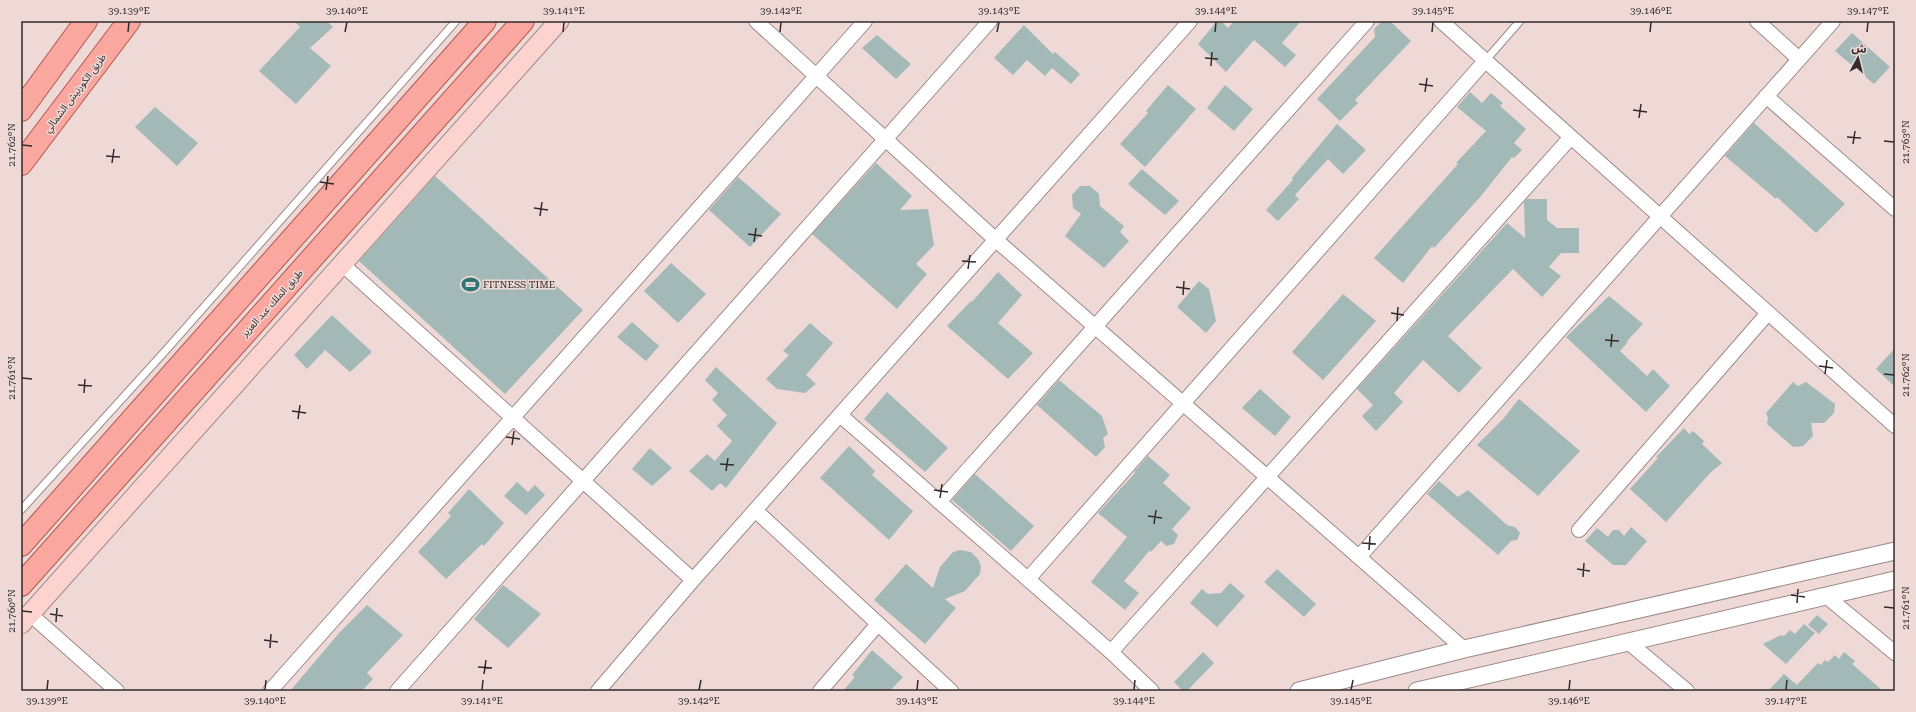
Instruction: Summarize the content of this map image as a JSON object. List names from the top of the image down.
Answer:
{
  "streets": {
    "main road": ["طريق الكورنيش الشمالي", "طريق الملك عبد العزيز"]
  },
  "places": {
    "sports": ["FITNESS TIME"]
  },
  "north": "top",
  "coordinates": [
    "39.139°E",
    "39.140°E",
    "39.141°E",
    "39.142°E",
    "39.143°E",
    "39.144°E",
    "39.145°E",
    "39.146°E",
    "39.147°E",
    "21.763°N",
    "21.762°N",
    "21.761°N",
    "21.760°N"
  ]
}
